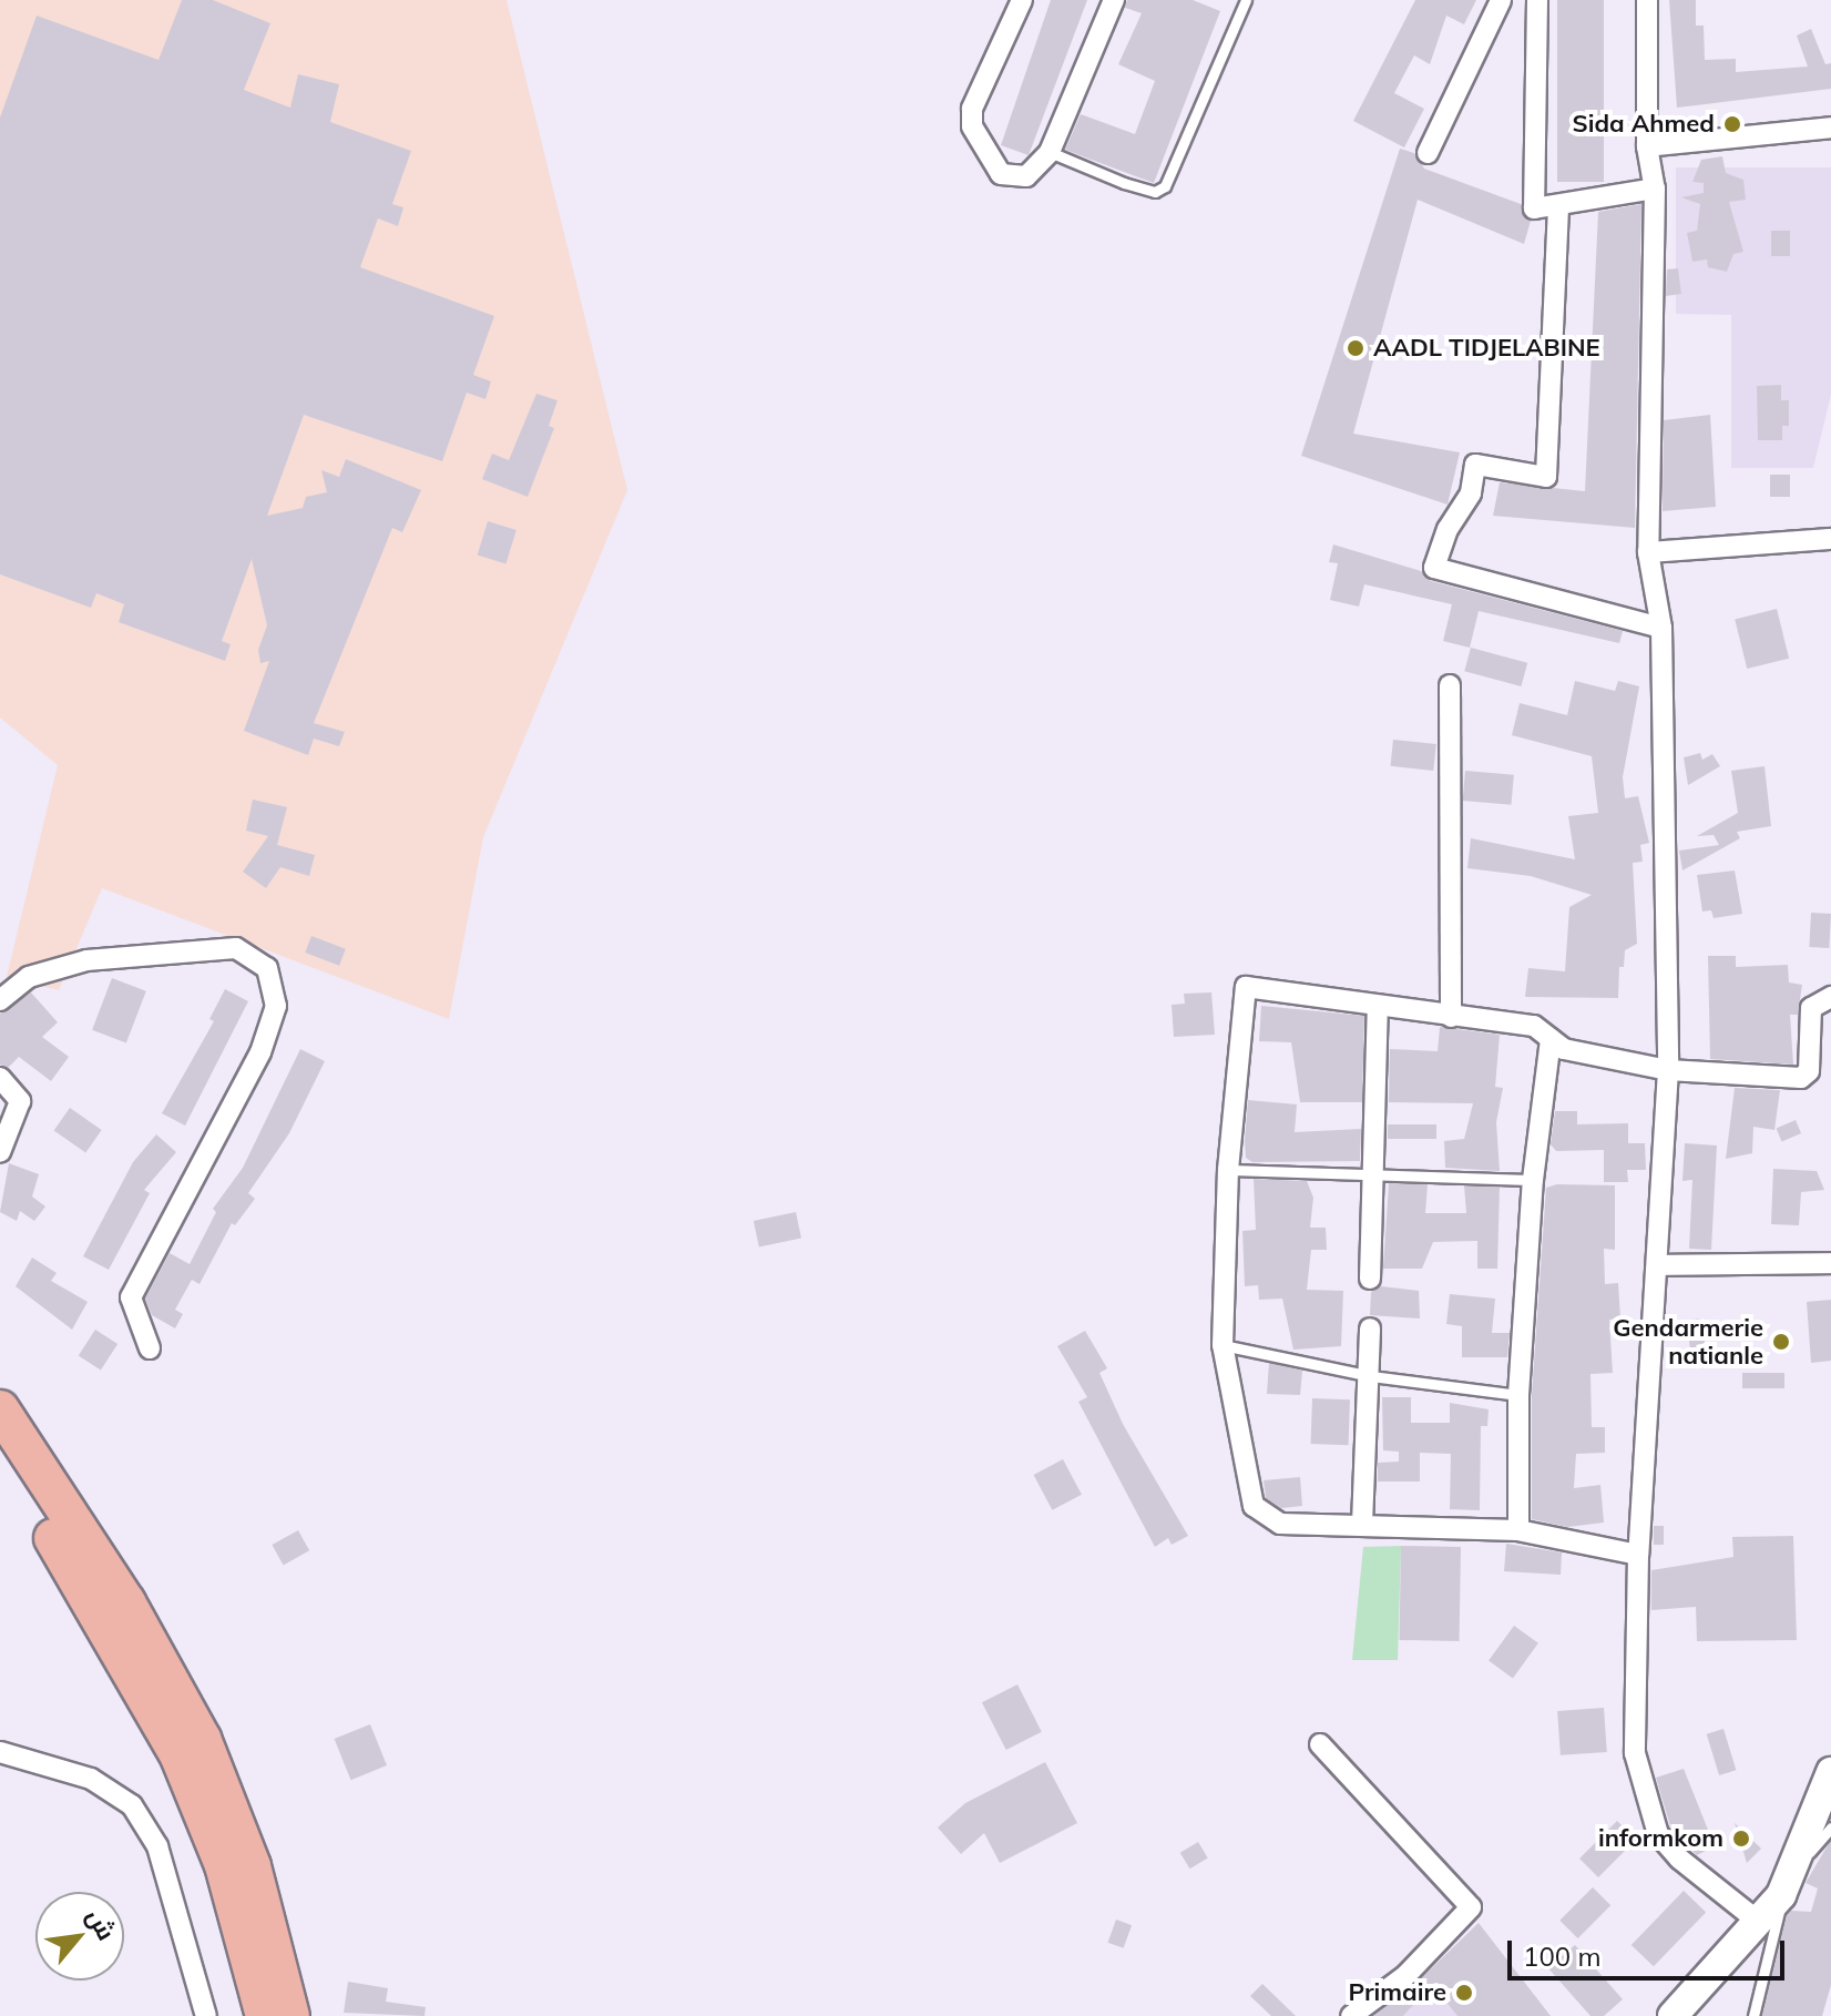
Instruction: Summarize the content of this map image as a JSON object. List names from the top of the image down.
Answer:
{
  "places": [
    "Sida Ahmed",
    "AADL TIDJELABINE",
    "Gendarmerie natianle",
    "informkom",
    "Primaire"
  ],
  "scale_bar": "100 m",
  "north": "top right"
}
